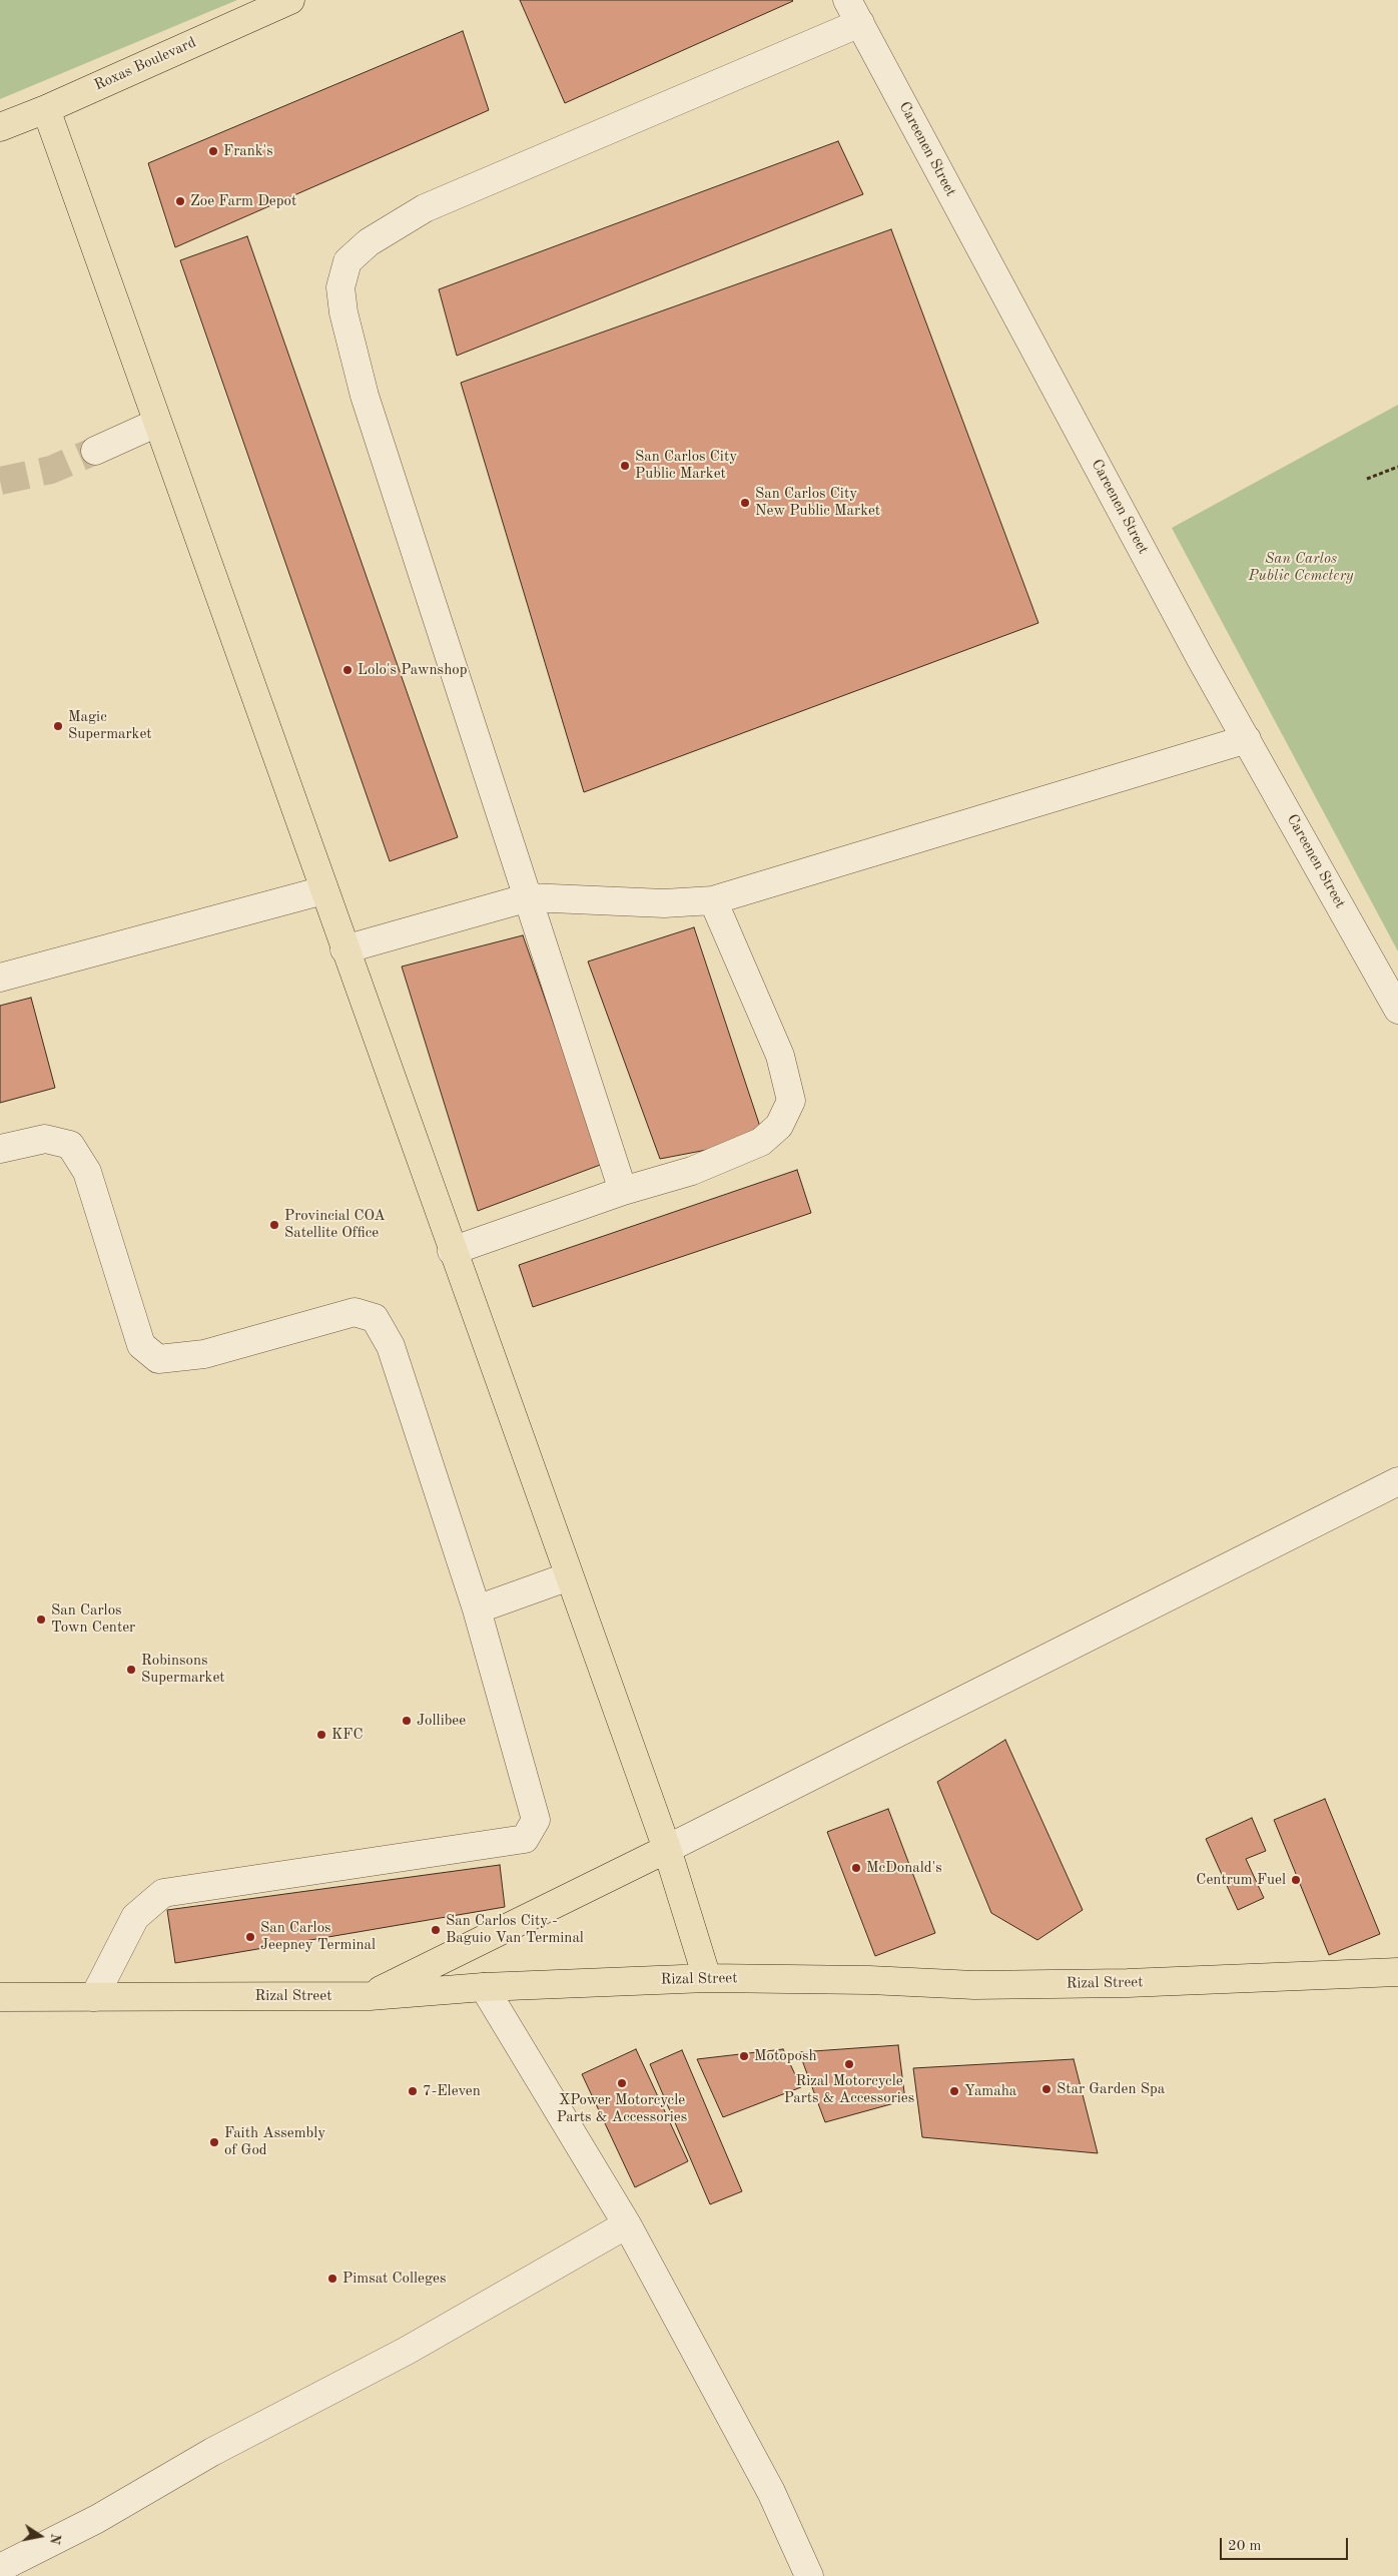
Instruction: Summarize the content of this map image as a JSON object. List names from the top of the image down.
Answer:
{
  "streets": {
    "main road": ["Roxas Boulevard", "Rizal Street"],
    "street": ["Careenen Street"]
  },
  "parks": ["San Carlos Public Cemetery"],
  "places": [
    "Frank's",
    "Zoe Farm Depot",
    "San Carlos City Public Market",
    "San Carlos City New Public Market",
    "Lolo's Pawnshop",
    "Magic Supermarket",
    "Provincial COA Satellite Office",
    "San Carlos Town Center",
    "Robinsons Supermarket",
    "Jollibee",
    "KFC",
    "McDonald's",
    "Centrum Fuel",
    "San Carlos City - Baguio Van Terminal",
    "San Carlos Jeepney Terminal",
    "Motoposh",
    "Rizal Motorcycle Parts & Accessories",
    "XPower Motorcycle Parts & Accessories",
    "Star Garden Spa",
    "7-Eleven",
    "Yamaha",
    "Faith Assembly of God",
    "Pimsat Colleges"
  ],
  "scale_bar": "20 m",
  "north": "right"
}
